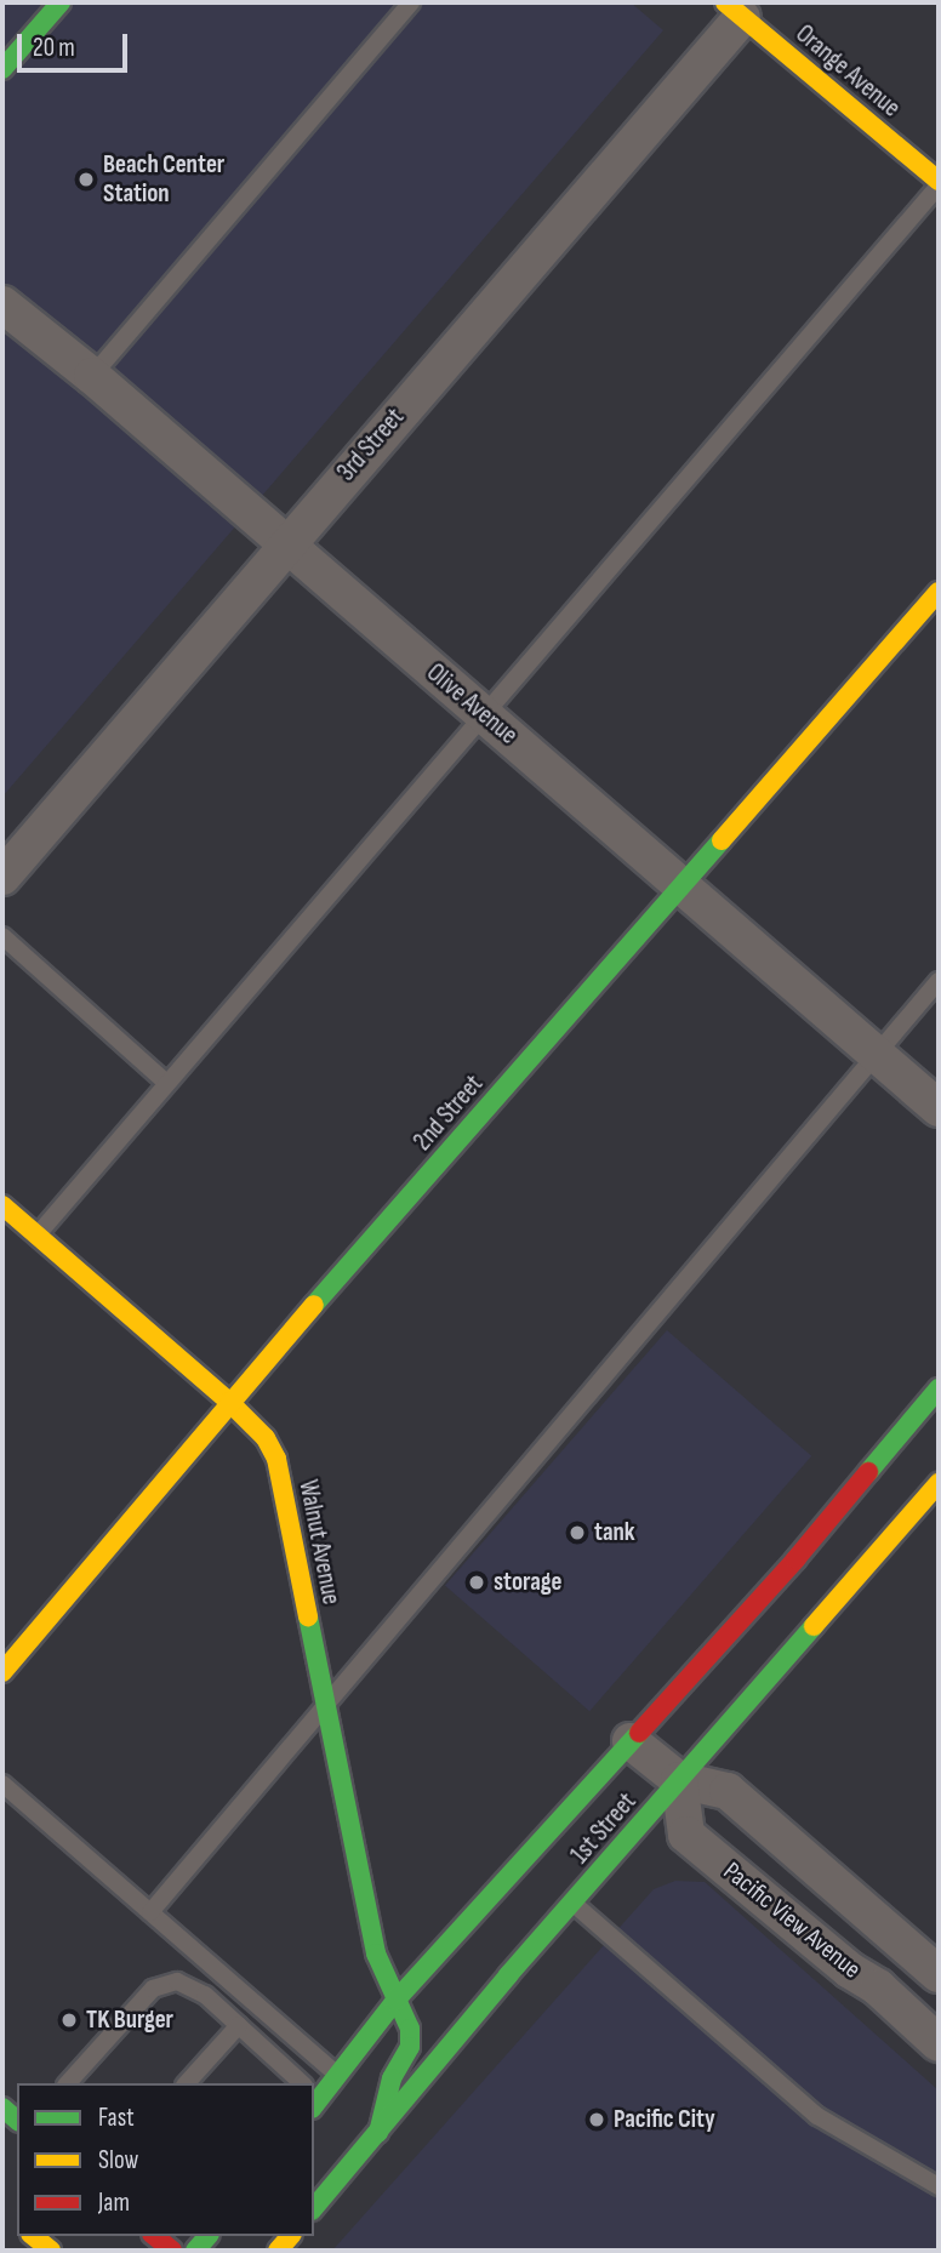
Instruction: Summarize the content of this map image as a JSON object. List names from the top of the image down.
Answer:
{
  "streets": {
    "main road": [
      "Orange Avenue",
      "2nd Street",
      "Walnut Avenue",
      "1st Street"
    ],
    "street": ["3rd Street", "Olive Avenue", "Pacific View Avenue"]
  },
  "crossings": [
    ["Orange Avenue", "3rd Street"],
    ["3rd Street", "Olive Avenue"],
    ["Olive Avenue", "2nd Street"],
    ["2nd Street", "Walnut Avenue"],
    ["Walnut Avenue", "1st Street"],
    ["1st Street", "Pacific View Avenue"]
  ],
  "places": [
    "Beach Center Station",
    "tank",
    "storage",
    "TK Burger",
    "Pacific City"
  ],
  "legend": ["Fast", "Slow", "Jam"],
  "scale_bar": "20 m"
}
